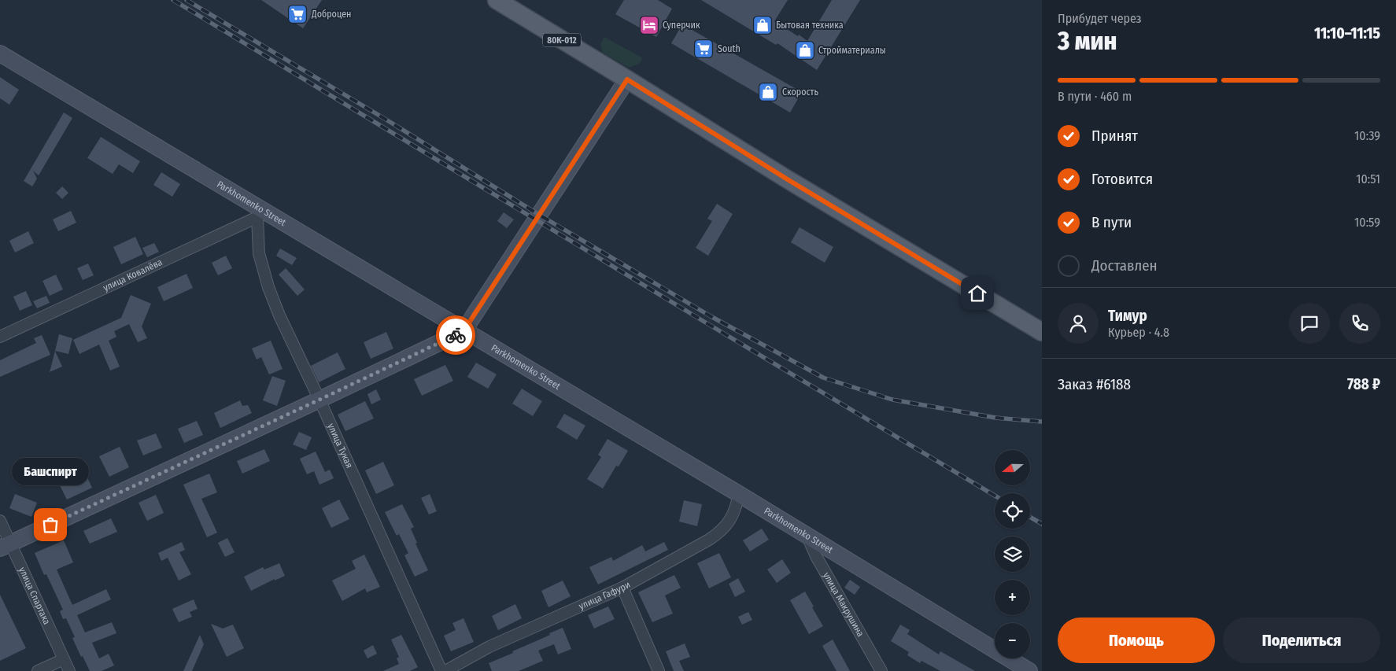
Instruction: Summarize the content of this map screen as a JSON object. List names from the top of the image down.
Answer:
{
  "streets": {
    "main road": ["80К-012", "Parkhomenko Street"],
    "street": [
      "улица Ковалёва",
      "улица Тукая",
      "улица Гафури",
      "улица Спартака",
      "улица Макрушина"
    ]
  },
  "crossings": [
    ["Parkhomenko Street", "улица Ковалёва"],
    ["Parkhomenko Street", "улица Тукая"],
    ["Parkhomenko Street", "улица Гафури"],
    ["Parkhomenko Street", "улица Макрушина"],
    ["улица Ковалёва", "улица Тукая"]
  ],
  "places": {
    "supermarket": ["Доброцен", "South"],
    "hotel": ["Суперчик"],
    "shop": ["Бытовая техника", "Стройматериалы", "Скорость"],
    "other": ["Башспирт"]
  },
  "north": "left",
  "page": {
    "heading": ["3 мин", "Прибудет через", "11:10–11:15"],
    "panel": [
      "Тимур",
      "Курьер · 4.8",
      "Заказ #6188",
      "788 ₽"
    ],
    "bar": "В пути · 460 m",
    "list": [
      ["Принят", "10:39"],
      ["Готовится", "10:51"],
      ["В пути", "10:59"],
      "Доставлен"
    ],
    "map_buttons": ["+", "−"],
    "bubble": "Башспирт",
    "buttons": ["Помощь", "Поделиться"]
  }
}
